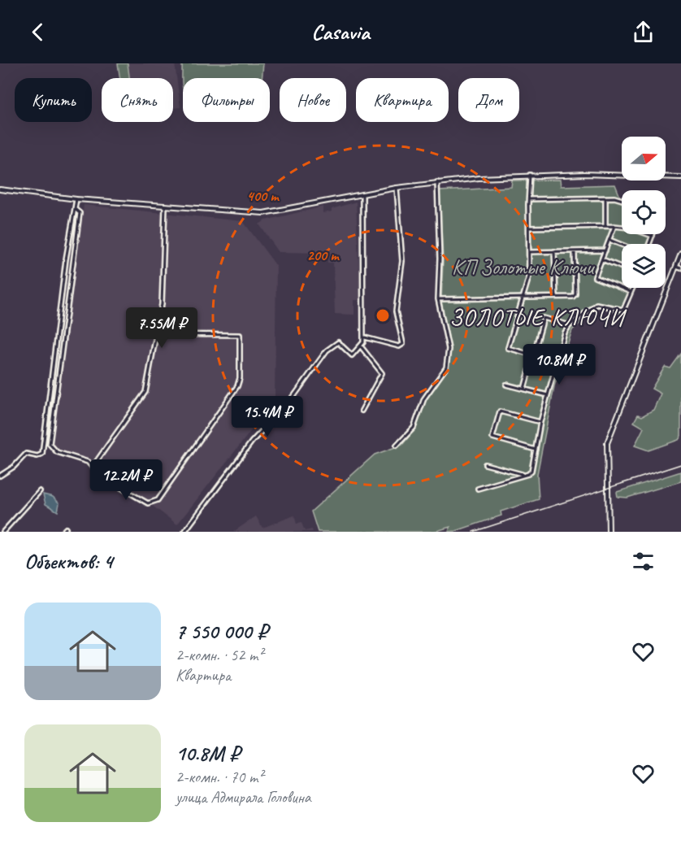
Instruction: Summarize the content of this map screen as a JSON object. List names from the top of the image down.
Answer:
{
  "districts": ["ЗОЛОТЫЕ КЛЮЧИ"],
  "parks": ["КП Золотые Ключи"],
  "north": "right",
  "page": {
    "header": "Casavia",
    "chip": [
      "Купить",
      "Снять",
      "Фильтры",
      "Новое",
      "Квартира",
      "Дом"
    ],
    "price": [
      "7.55M ₽",
      "10.8M ₽",
      "15.4M ₽",
      "12.2M ₽"
    ],
    "heading": "Объектов: 4",
    "list": [
      {
        "name": "7 550 000 ₽",
        "note": "2-комн. · 52 m² · Квартира"
      },
      {
        "name": "10.8M ₽",
        "note": "2-комн. · 70 m² · улица Адмирала Головина"
      }
    ]
  },
  "rings": ["400 m", "200 m"]
}
